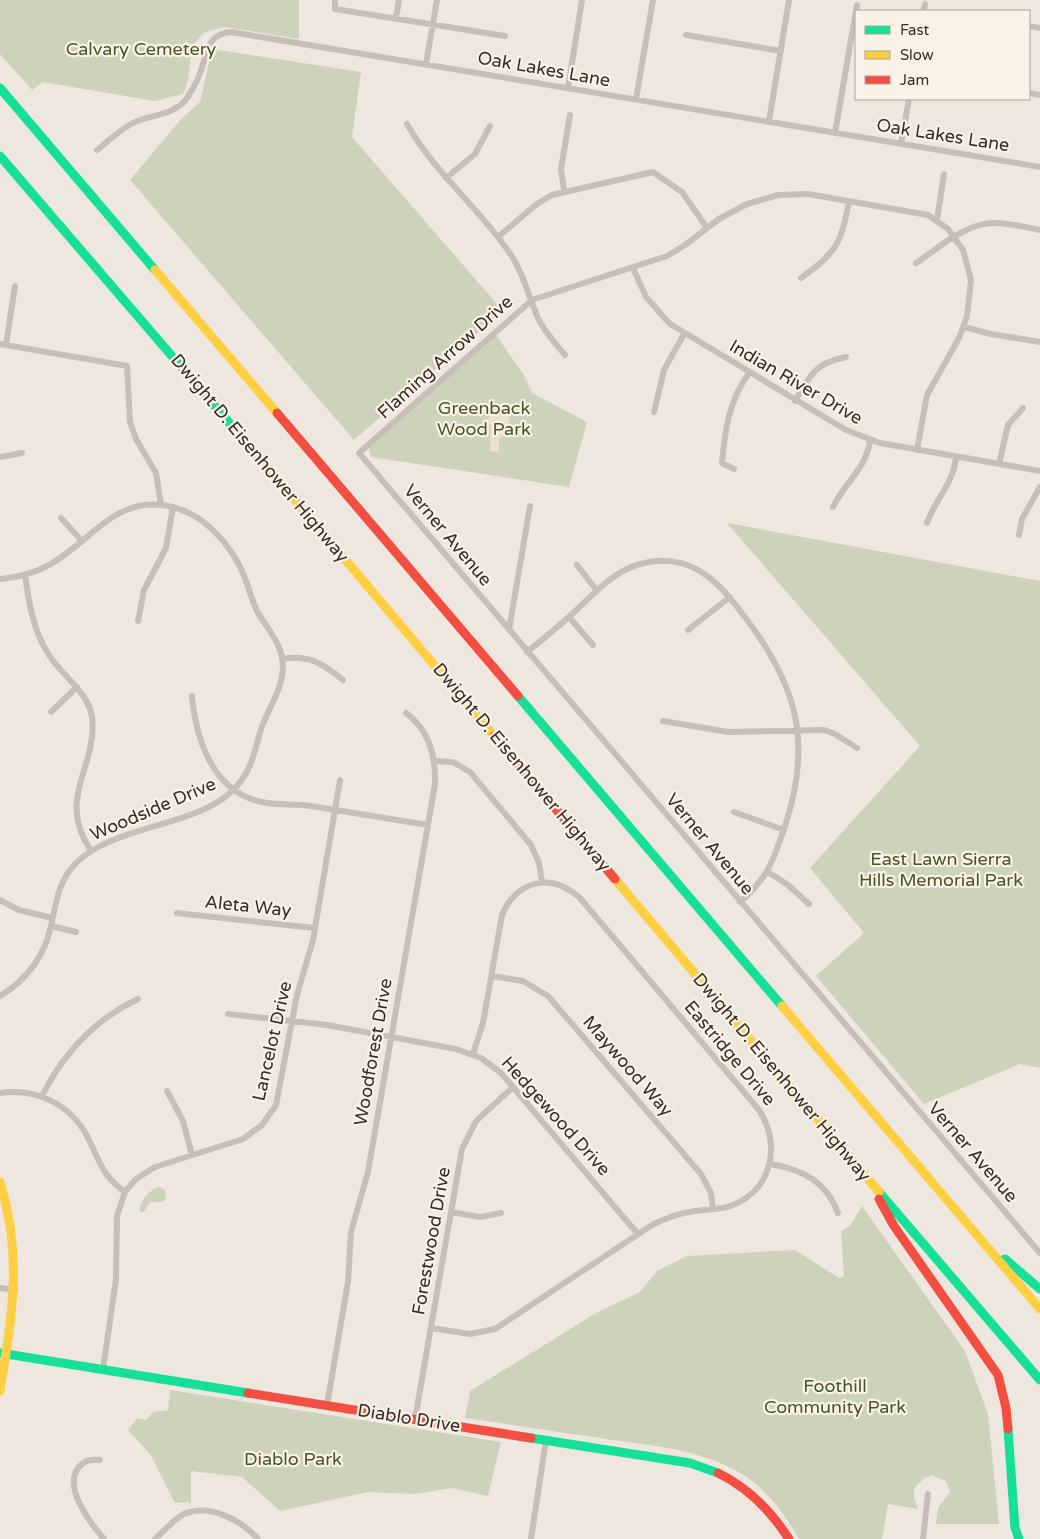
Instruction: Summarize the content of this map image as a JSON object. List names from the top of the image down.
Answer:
{
  "streets": {
    "main road": ["Dwight D. Eisenhower Highway", "Diablo Drive"],
    "street": [
      "Oak Lakes Lane",
      "Flaming Arrow Drive",
      "Indian River Drive",
      "Verner Avenue",
      "Woodside Drive",
      "Aleta Way",
      "Lancelot Drive",
      "Woodforest Drive",
      "Eastridge Drive",
      "Maywood Way",
      "Hedgewood Drive",
      "Forestwood Drive"
    ]
  },
  "crossings": [
    ["Flaming Arrow Drive", "Indian River Drive"],
    ["Flaming Arrow Drive", "Verner Avenue"],
    ["Woodside Drive", "Lancelot Drive"],
    ["Woodside Drive", "Woodforest Drive"],
    ["Aleta Way", "Lancelot Drive"],
    ["Lancelot Drive", "Hedgewood Drive"],
    ["Lancelot Drive", "Diablo Drive"],
    ["Woodforest Drive", "Hedgewood Drive"],
    ["Woodforest Drive", "Diablo Drive"],
    ["Hedgewood Drive", "Forestwood Drive"],
    ["Forestwood Drive", "Diablo Drive"]
  ],
  "parks": [
    "Calvary Cemetery",
    "Greenback Wood Park",
    "East Lawn Sierra Hills Memorial Park",
    "Foothill Community Park",
    "Diablo Park"
  ],
  "legend": ["Fast", "Slow", "Jam"]
}
